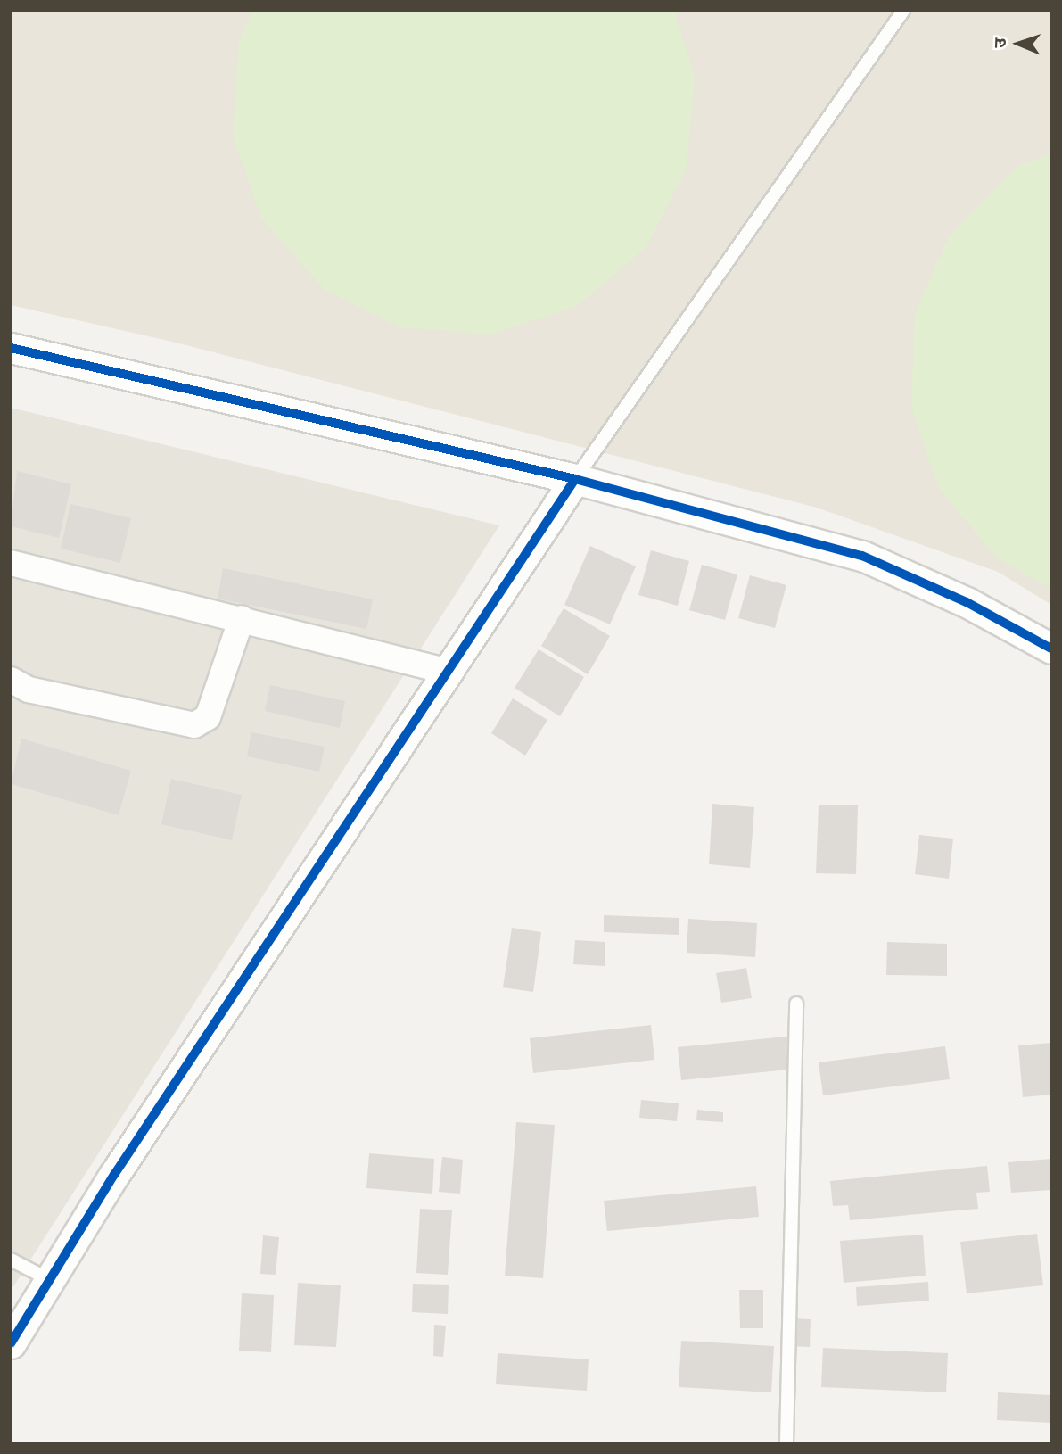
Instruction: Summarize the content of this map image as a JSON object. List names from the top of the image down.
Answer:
{
  "north": "left"
}
